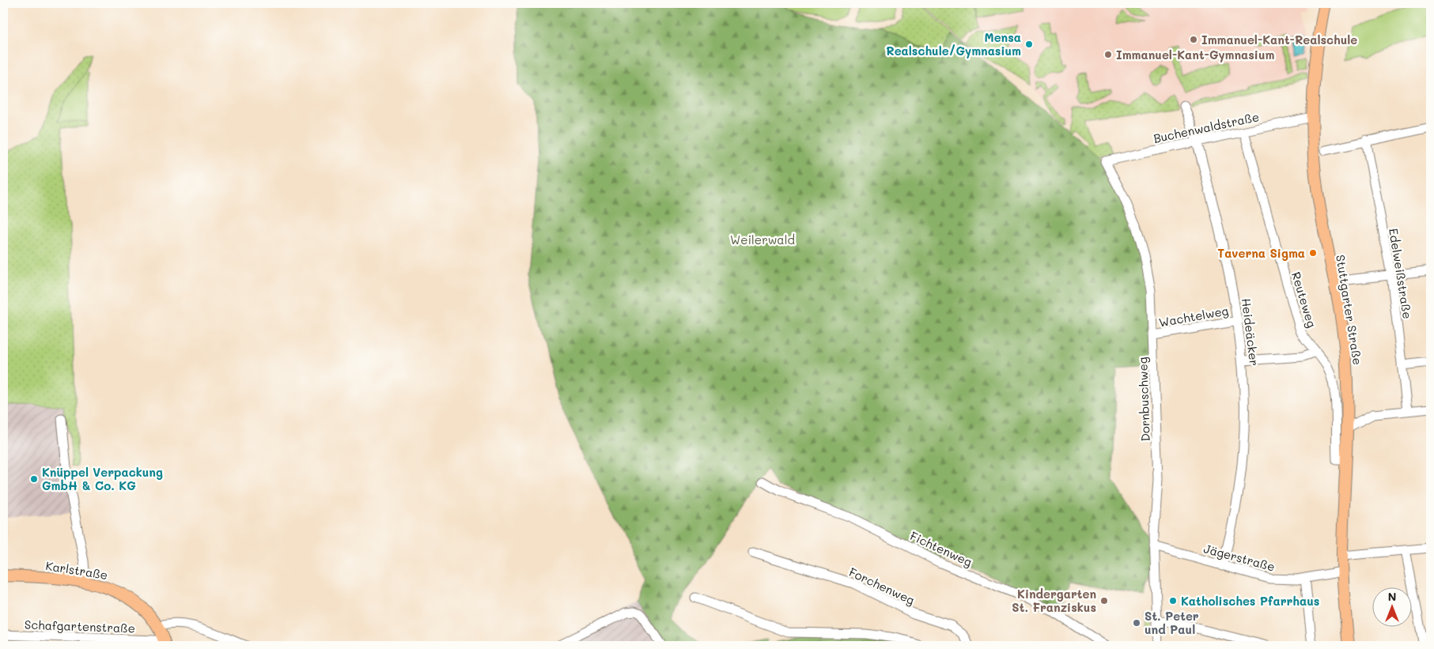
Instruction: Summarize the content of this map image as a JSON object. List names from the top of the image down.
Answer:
{
  "streets": {
    "main road": ["Stuttgarter Straße", "Karlstraße"],
    "street": [
      "Buchenwaldstraße",
      "Edelweißstraße",
      "Reuteweg",
      "Wachtelweg",
      "Heideäcker",
      "Dornbuschweg",
      "Fichtenweg",
      "Jägerstraße",
      "Forchenweg",
      "Schafgartenstraße"
    ]
  },
  "crossings": [
    ["Buchenwaldstraße", "Reuteweg"],
    ["Buchenwaldstraße", "Stuttgarter Straße"],
    ["Buchenwaldstraße", "Heideäcker"],
    ["Buchenwaldstraße", "Dornbuschweg"],
    ["Reuteweg", "Stuttgarter Straße"],
    ["Stuttgarter Straße", "Jägerstraße"],
    ["Wachtelweg", "Heideäcker"],
    ["Wachtelweg", "Dornbuschweg"],
    ["Heideäcker", "Jägerstraße"],
    ["Dornbuschweg", "Jägerstraße"],
    ["Karlstraße", "Schafgartenstraße"]
  ],
  "parks": ["Weilerwald"],
  "places": [
    "Immanuel-Kant-Realschule",
    "Mensa Realschule/Gymnasium",
    "Immanuel-Kant-Gymnasium",
    "Taverna Sigma",
    "Knüppel Verpackung GmbH & Co. KG",
    "Kindergarten St. Franziskus",
    "Katholisches Pfarrhaus",
    "St. Peter und Paul"
  ],
  "north": "top"
}
